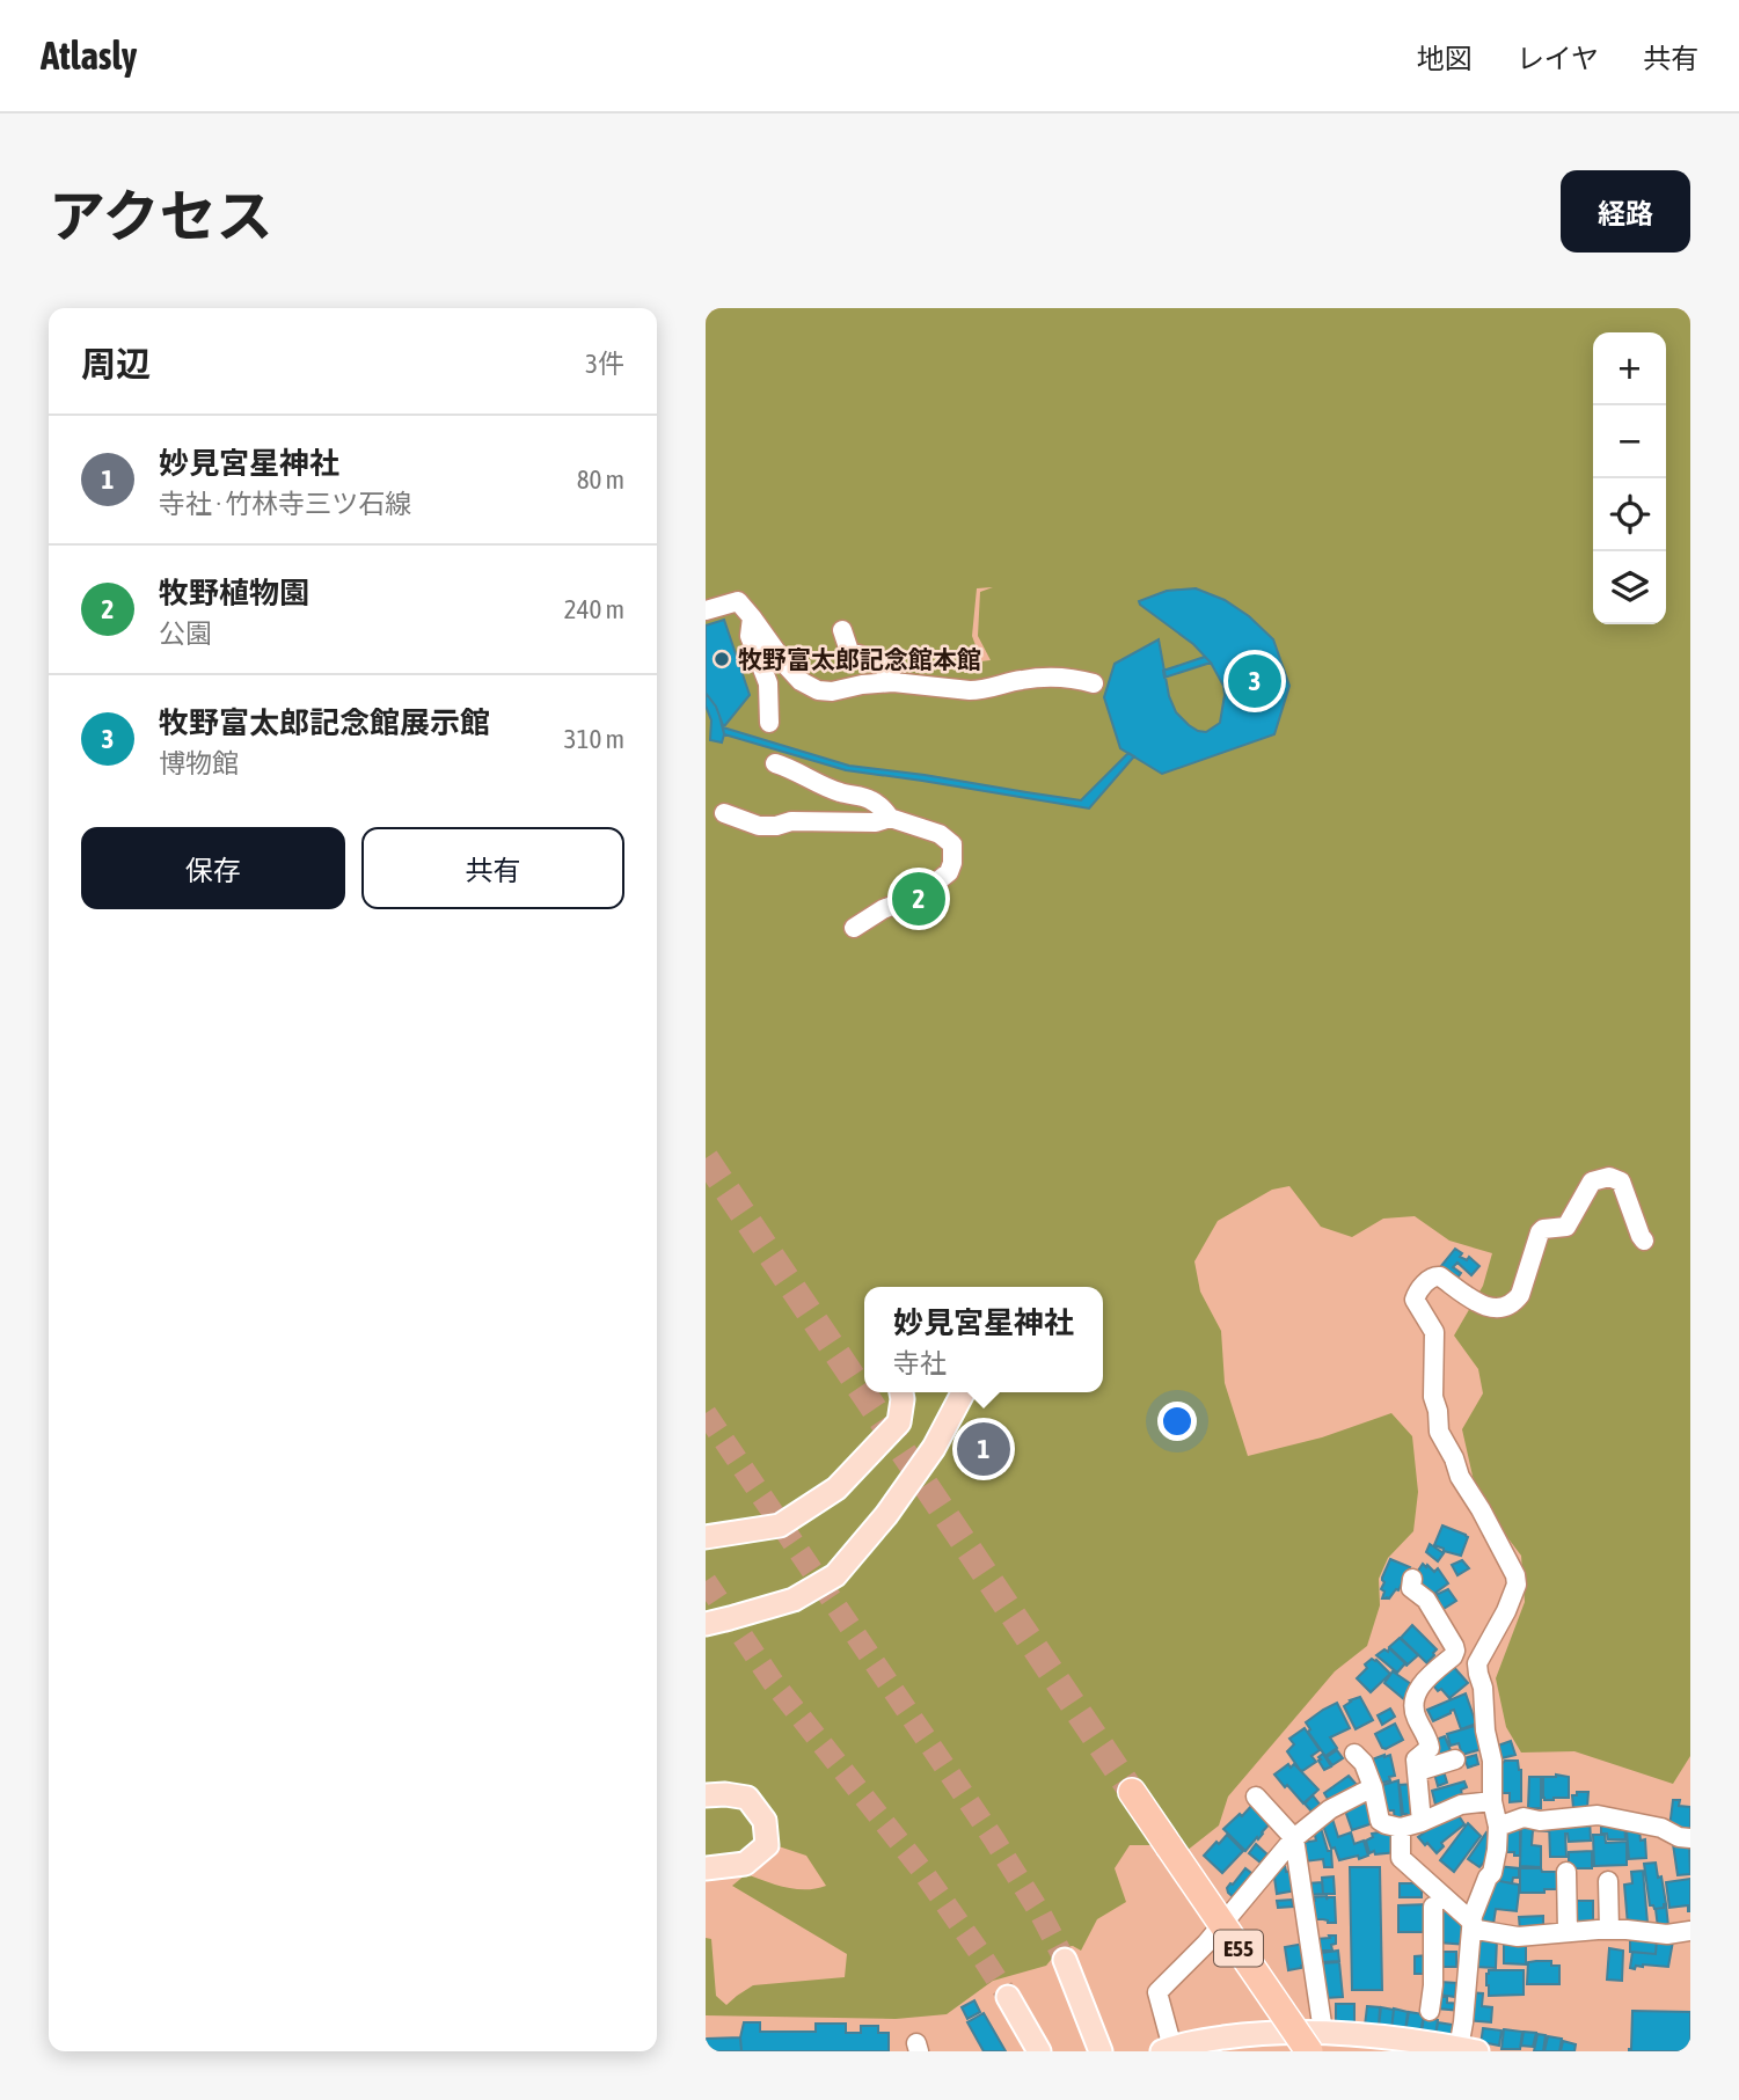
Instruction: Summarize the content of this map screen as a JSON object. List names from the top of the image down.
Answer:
{
  "streets": {
    "highway": ["E55"]
  },
  "places": ["牧野富太郎記念館本館"],
  "page": {
    "header": "Atlasly",
    "nav": ["地図", "レイヤ", "共有"],
    "title": "アクセス",
    "buttons": [
      "経路",
      ["保存", "共有"]
    ],
    "heading": ["周辺", "3件"],
    "map_buttons": ["+", "−"],
    "list": [
      {
        "mark": "1",
        "name": "妙見宮星神社",
        "note": "寺社 · 竹林寺三ツ石線",
        "value": "80 m"
      },
      {
        "mark": "2",
        "name": "牧野植物園",
        "note": "公園",
        "value": "240 m"
      },
      {
        "mark": "3",
        "name": "牧野富太郎記念館展示館",
        "note": "博物館",
        "value": "310 m"
      }
    ],
    "pins": ["3", "2", "1"],
    "popup": ["妙見宮星神社", "寺社"]
  }
}
